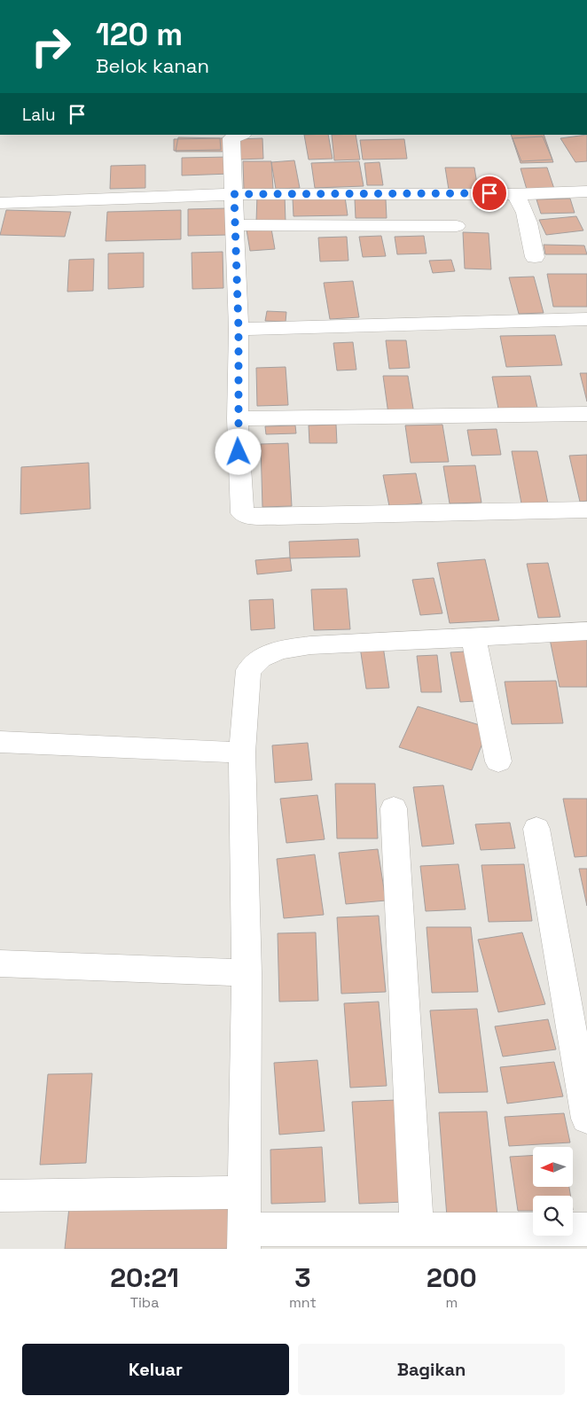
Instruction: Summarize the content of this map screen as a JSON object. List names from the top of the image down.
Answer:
{
  "north": "left",
  "page": {
    "turn": ["120 m", "Belok kanan"],
    "then": "Lalu",
    "eta": [
      "20:21",
      "Tiba",
      "3",
      "mnt",
      "200",
      "m"
    ],
    "buttons": ["Keluar", "Bagikan"]
  }
}
